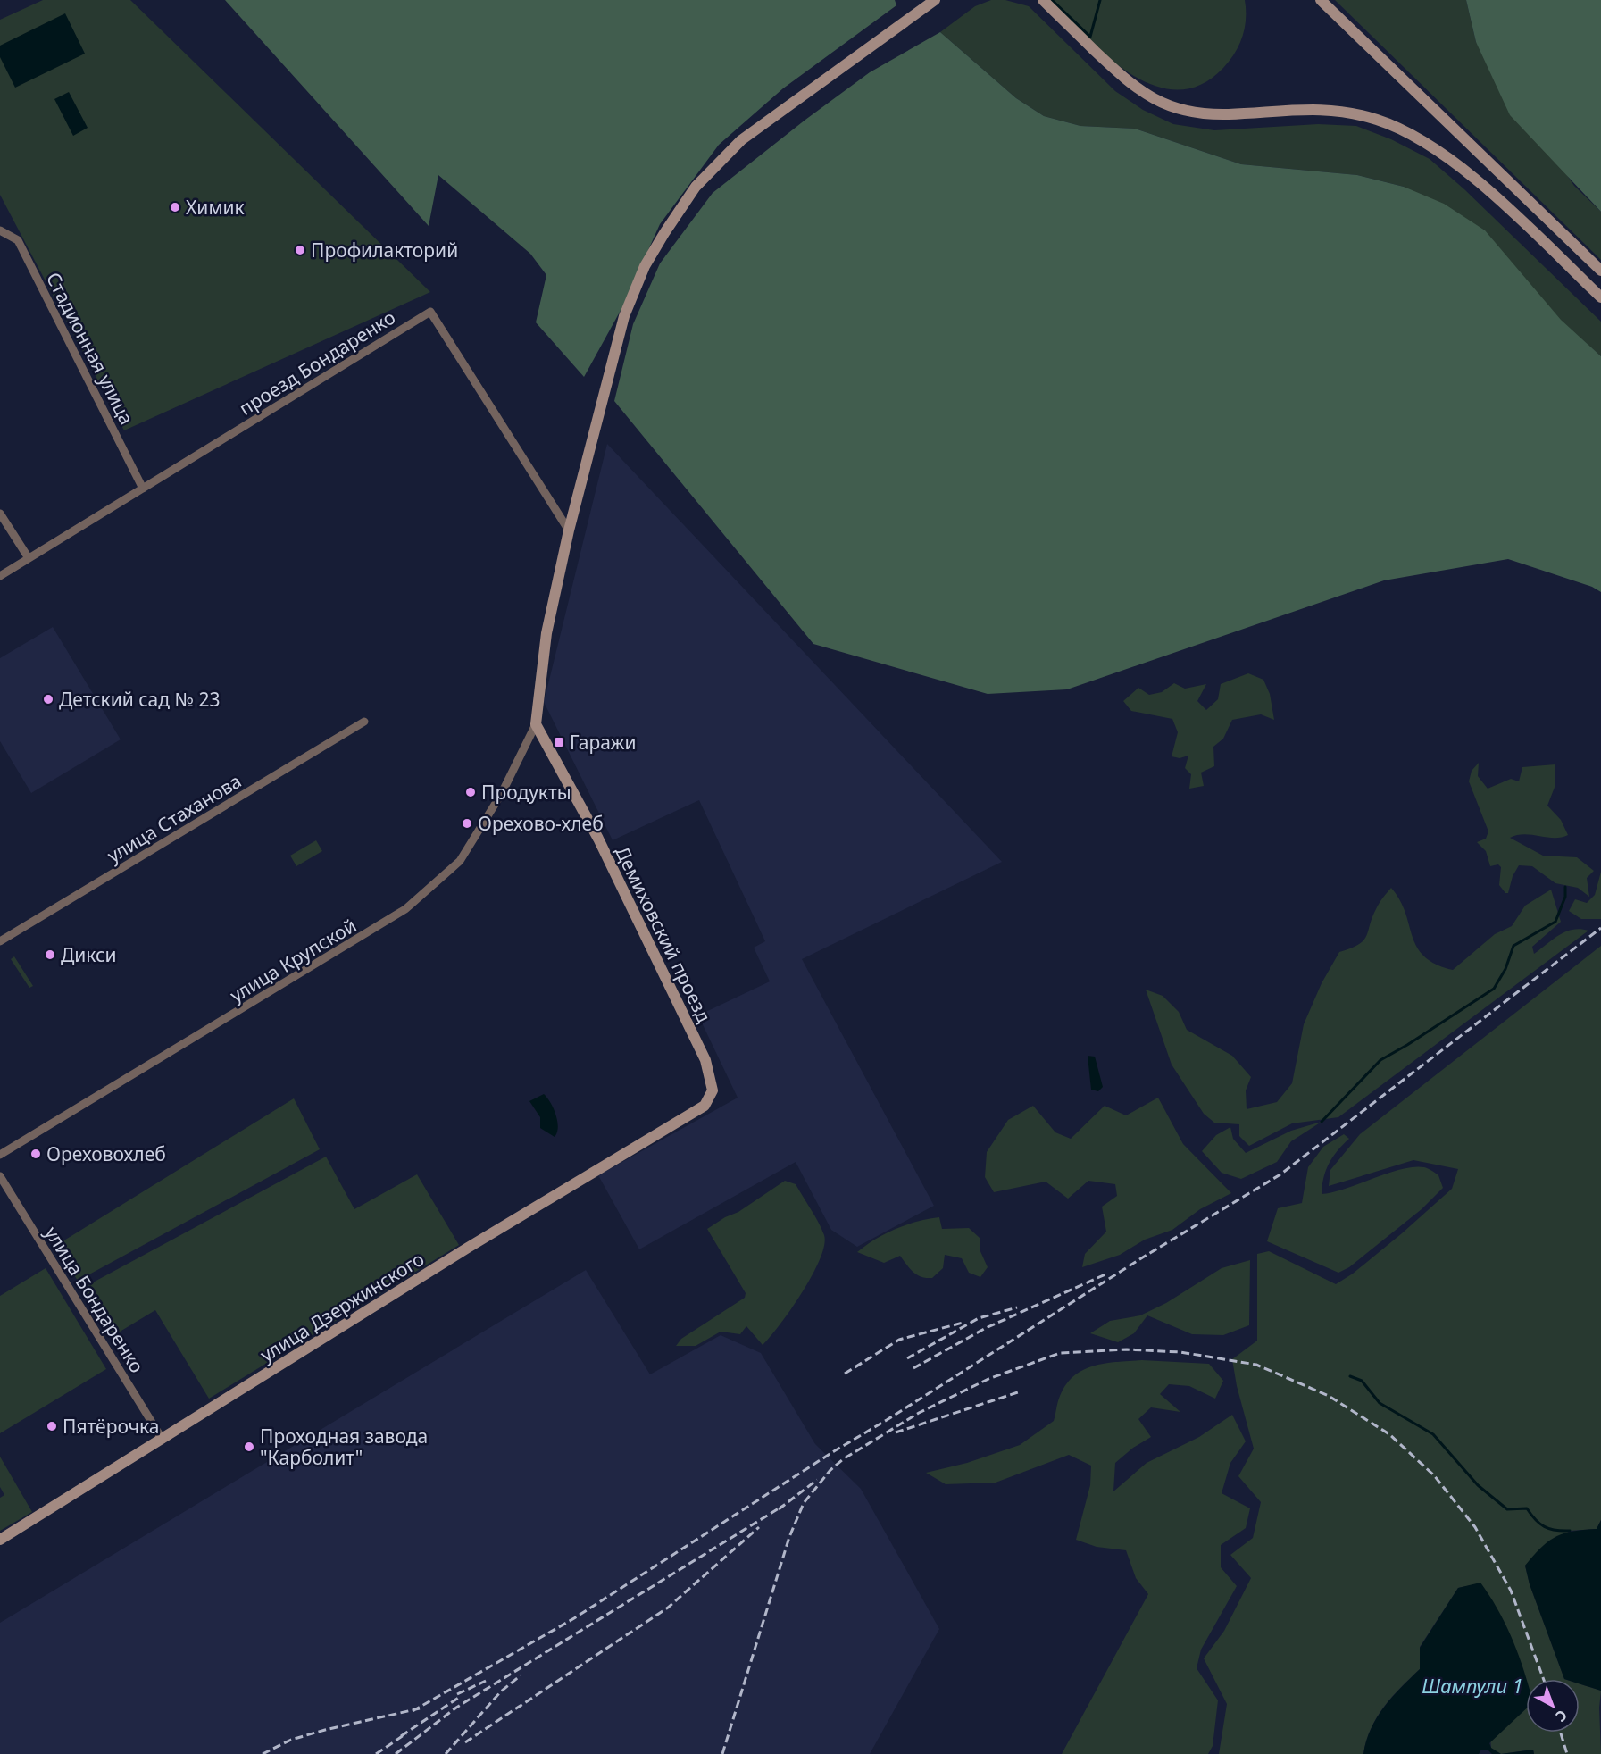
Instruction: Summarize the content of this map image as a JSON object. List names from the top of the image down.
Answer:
{
  "streets": {
    "main road": ["Демиховский проезд", "улица Дзержинского"],
    "street": [
      "Стадионная улица",
      "проезд Бондаренко",
      "улица Стаханова",
      "улица Крупской",
      "улица Бондаренко"
    ]
  },
  "crossings": [
    ["Стадионная улица", "проезд Бондаренко"],
    ["Демиховский проезд", "улица Крупской"],
    ["Демиховский проезд", "улица Дзержинского"],
    ["улица Бондаренко", "улица Дзержинского"]
  ],
  "water": ["Шампули 1"],
  "places": {
    "other": [
      "Химик",
      "Профилакторий",
      "Детский сад № 23",
      "Продукты",
      "Орехово-хлеб",
      "Дикси",
      "Ореховохлеб",
      "Пятёрочка",
      "Проходная завода \"Карболит\""
    ],
    "transit": ["Гаражи"]
  },
  "north": "bottom right"
}
